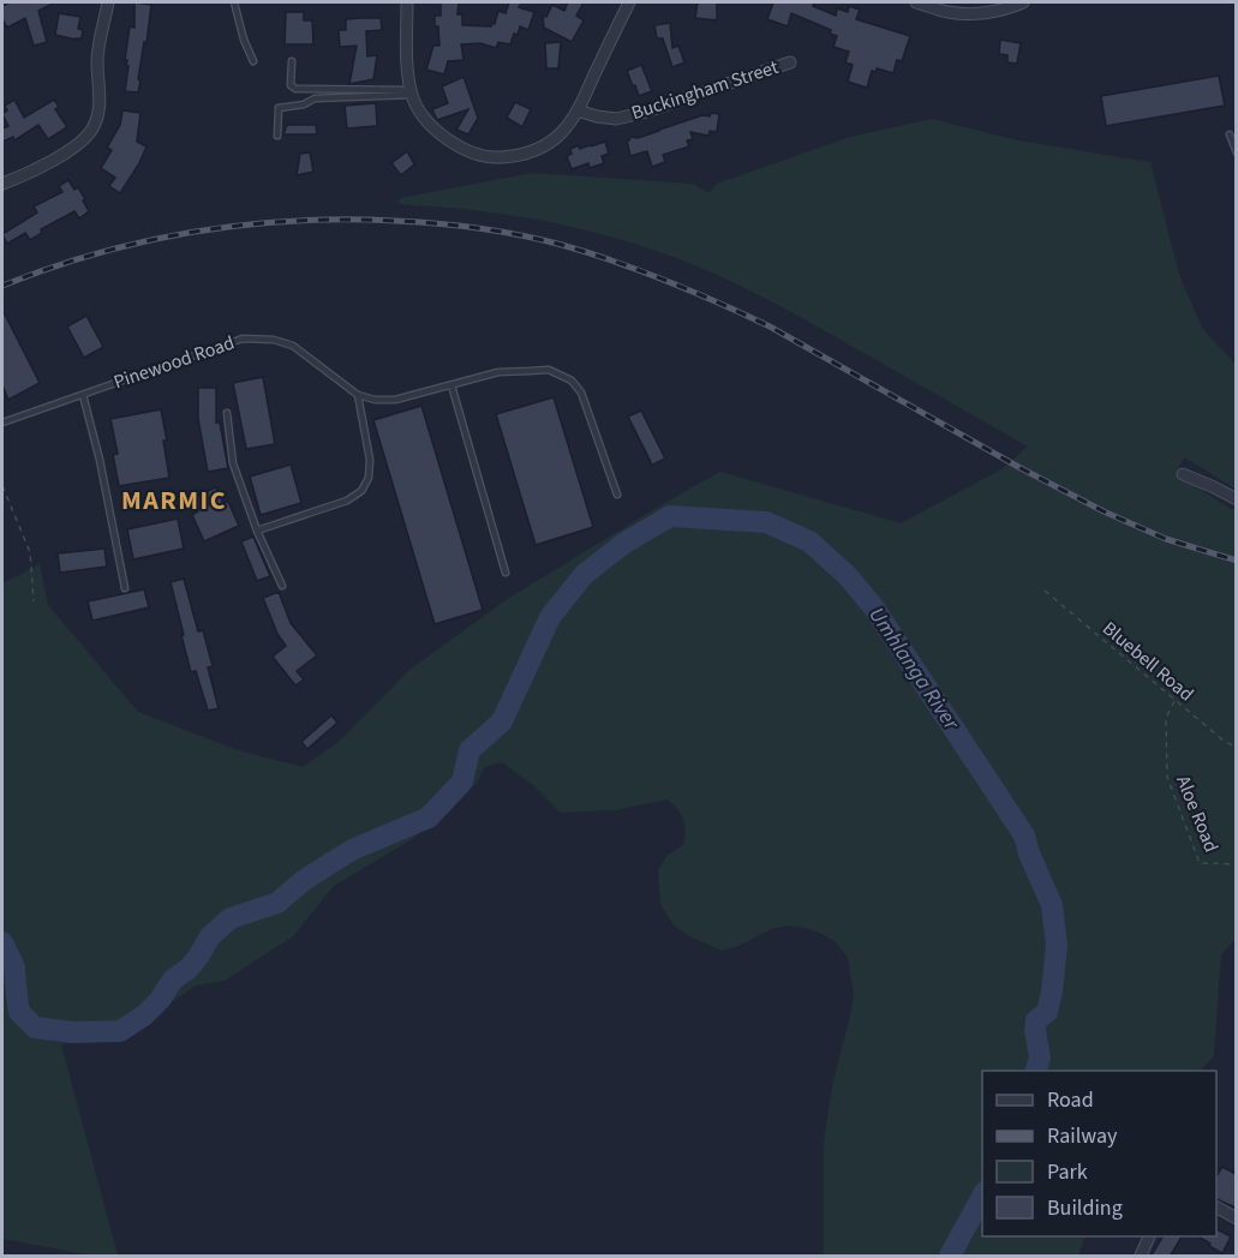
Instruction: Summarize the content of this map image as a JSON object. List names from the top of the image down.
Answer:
{
  "streets": {
    "street": ["Buckingham Street"],
    "lane": ["Pinewood Road"],
    "path": ["Bluebell Road", "Aloe Road"]
  },
  "crossings": [
    ["Bluebell Road", "Aloe Road"]
  ],
  "districts": ["MARMIC"],
  "water": ["Umhlanga River"],
  "legend": [
    "Road",
    "Railway",
    "Park",
    "Building"
  ]
}
